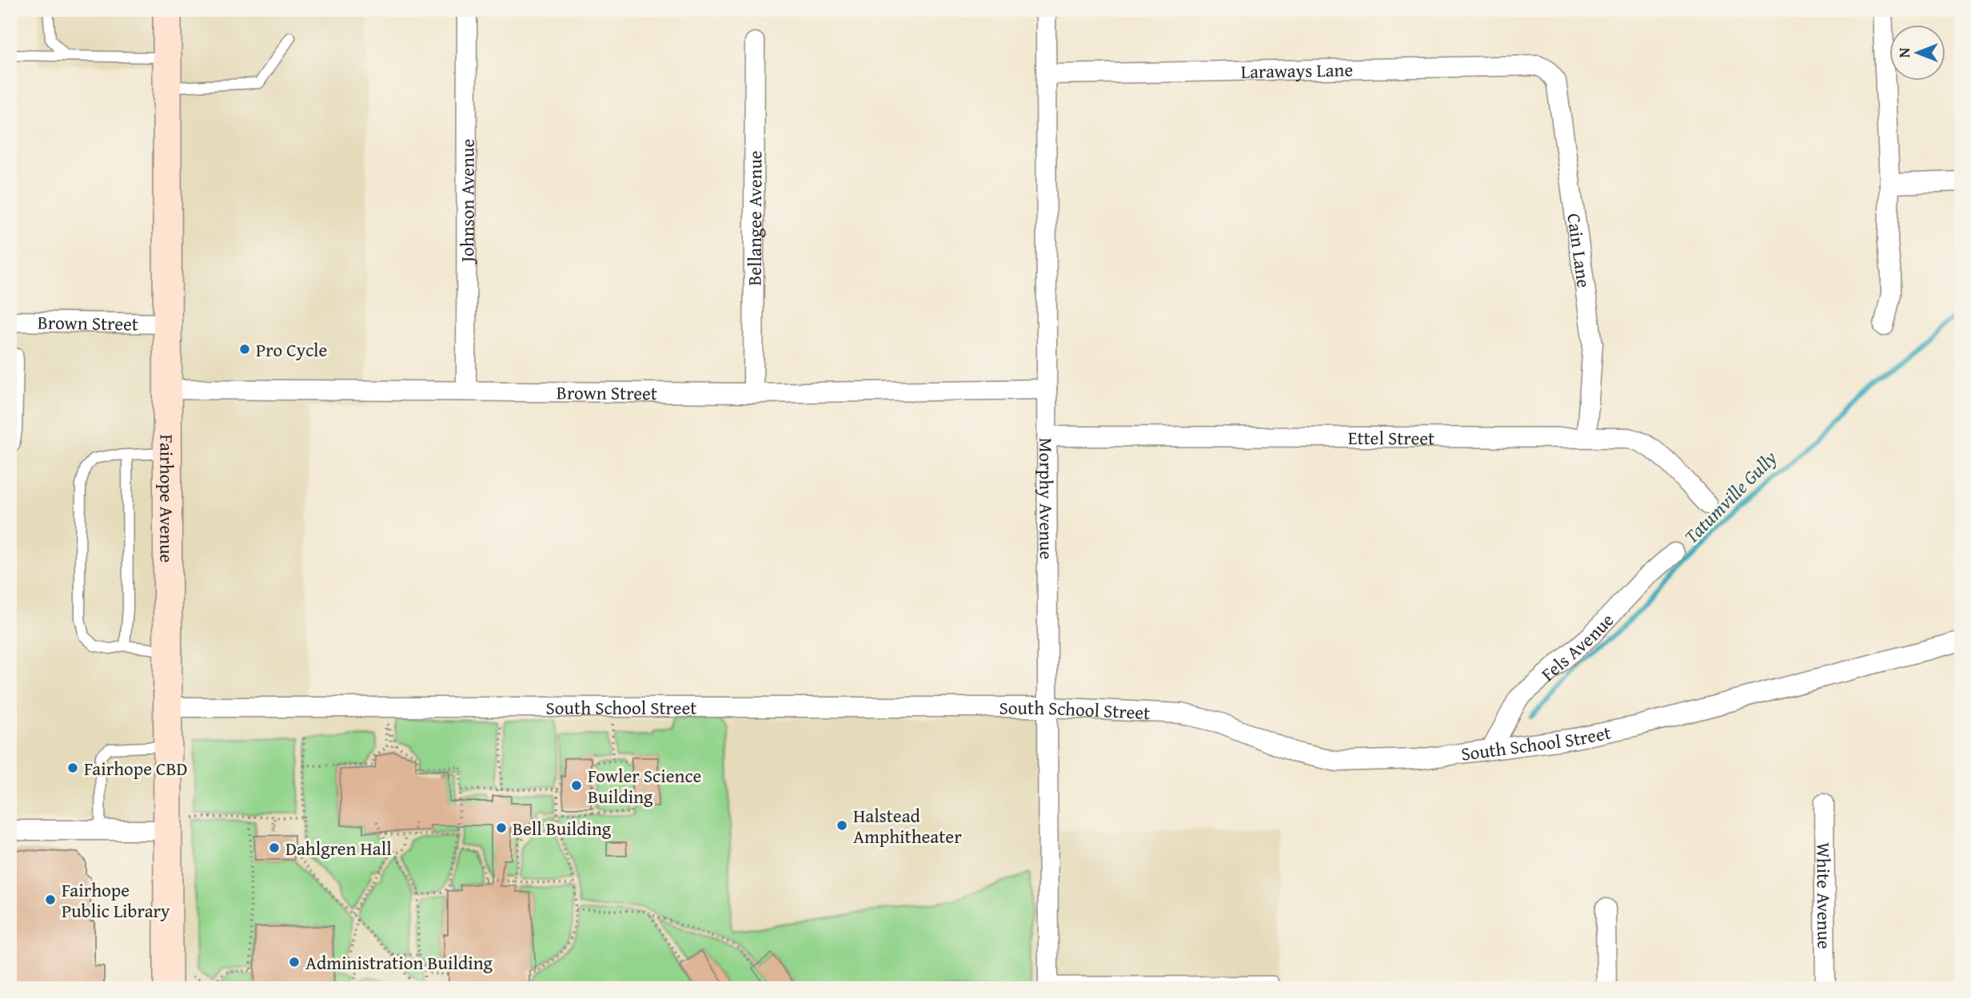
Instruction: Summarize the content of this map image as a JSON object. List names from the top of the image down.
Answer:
{
  "streets": {
    "street": [
      "Laraways Lane",
      "Johnson Avenue",
      "Bellangee Avenue",
      "Cain Lane",
      "Brown Street",
      "Ettel Street",
      "Morphy Avenue",
      "Fairhope Avenue",
      "Fels Avenue",
      "South School Street",
      "White Avenue"
    ]
  },
  "crossings": [
    ["Laraways Lane", "Cain Lane"],
    ["Laraways Lane", "Morphy Avenue"],
    ["Johnson Avenue", "Brown Street"],
    ["Bellangee Avenue", "Brown Street"],
    ["Cain Lane", "Ettel Street"],
    ["Brown Street", "Morphy Avenue"],
    ["Brown Street", "Fairhope Avenue"],
    ["Ettel Street", "Morphy Avenue"],
    ["Morphy Avenue", "South School Street"],
    ["Fairhope Avenue", "South School Street"],
    ["Fels Avenue", "South School Street"]
  ],
  "water": ["Tatumville Gully"],
  "places": [
    "Pro Cycle",
    "Fairhope CBD",
    "Fowler Science Building",
    "Halstead Amphitheater",
    "Bell Building",
    "Dahlgren Hall",
    "Fairhope Public Library",
    "Administration Building"
  ],
  "north": "left"
}
